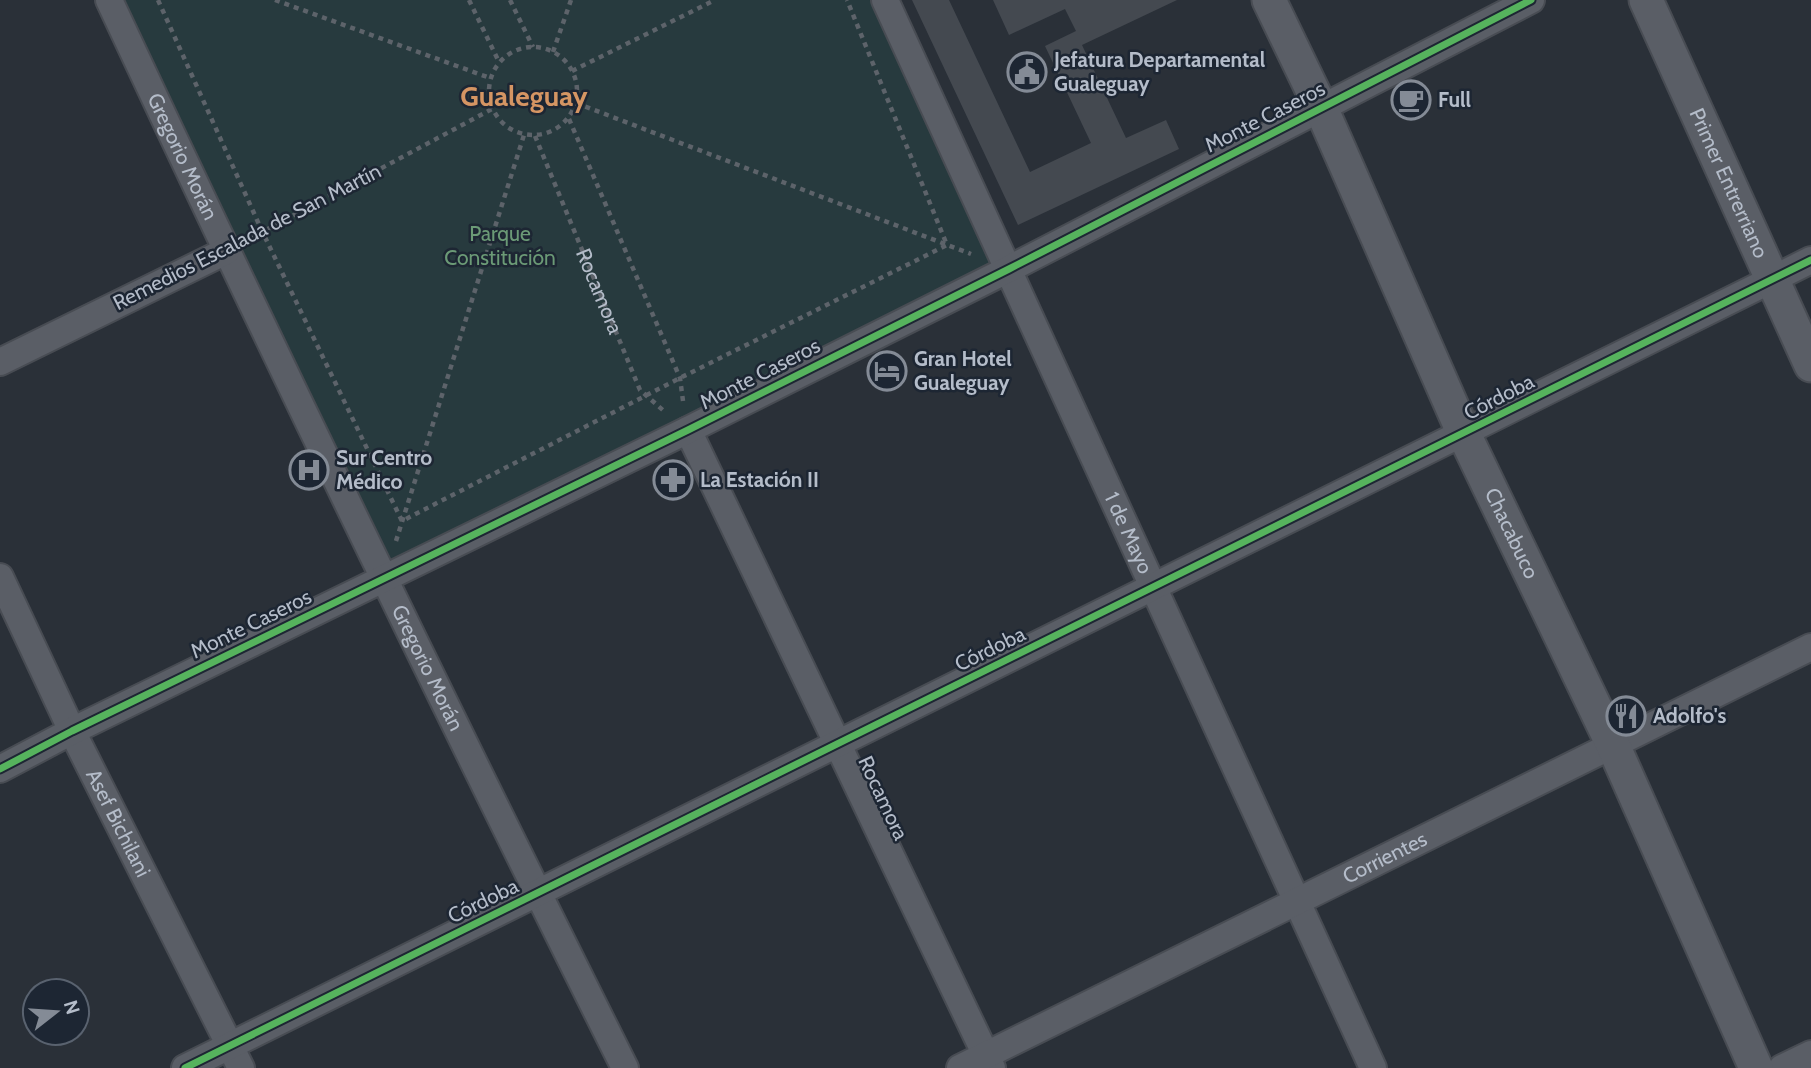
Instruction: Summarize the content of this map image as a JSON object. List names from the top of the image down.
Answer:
{
  "streets": {
    "street": [
      "Monte Caseros",
      "Gregorio Morán",
      "Primer Entrerriano",
      "Remedios Escalada de San Martín",
      "Rocamora",
      "Córdoba",
      "1 de Mayo",
      "Chacabuco",
      "Asef Bichilani",
      "Corrientes"
    ]
  },
  "crossings": [
    ["Monte Caseros", "Gregorio Morán"],
    ["Monte Caseros", "Rocamora"],
    ["Monte Caseros", "1 de Mayo"],
    ["Monte Caseros", "Chacabuco"],
    ["Monte Caseros", "Asef Bichilani"],
    ["Gregorio Morán", "Remedios Escalada de San Martín"],
    ["Gregorio Morán", "Córdoba"],
    ["Primer Entrerriano", "Córdoba"],
    ["Remedios Escalada de San Martín", "Rocamora"],
    ["Rocamora", "Córdoba"],
    ["Rocamora", "Corrientes"],
    ["Córdoba", "1 de Mayo"],
    ["Córdoba", "Chacabuco"],
    ["Córdoba", "Asef Bichilani"],
    ["1 de Mayo", "Corrientes"],
    ["Chacabuco", "Corrientes"]
  ],
  "districts": ["Gualeguay"],
  "parks": ["Parque Constitución"],
  "places": {
    "public building": ["Jefatura Departamental Gualeguay"],
    "cafe": ["Full"],
    "hotel": ["Gran Hotel Gualeguay"],
    "hospital": ["Sur Centro Médico"],
    "pharmacy": ["La Estación II"],
    "restaurant": ["Adolfo's"]
  },
  "north": "right"
}
